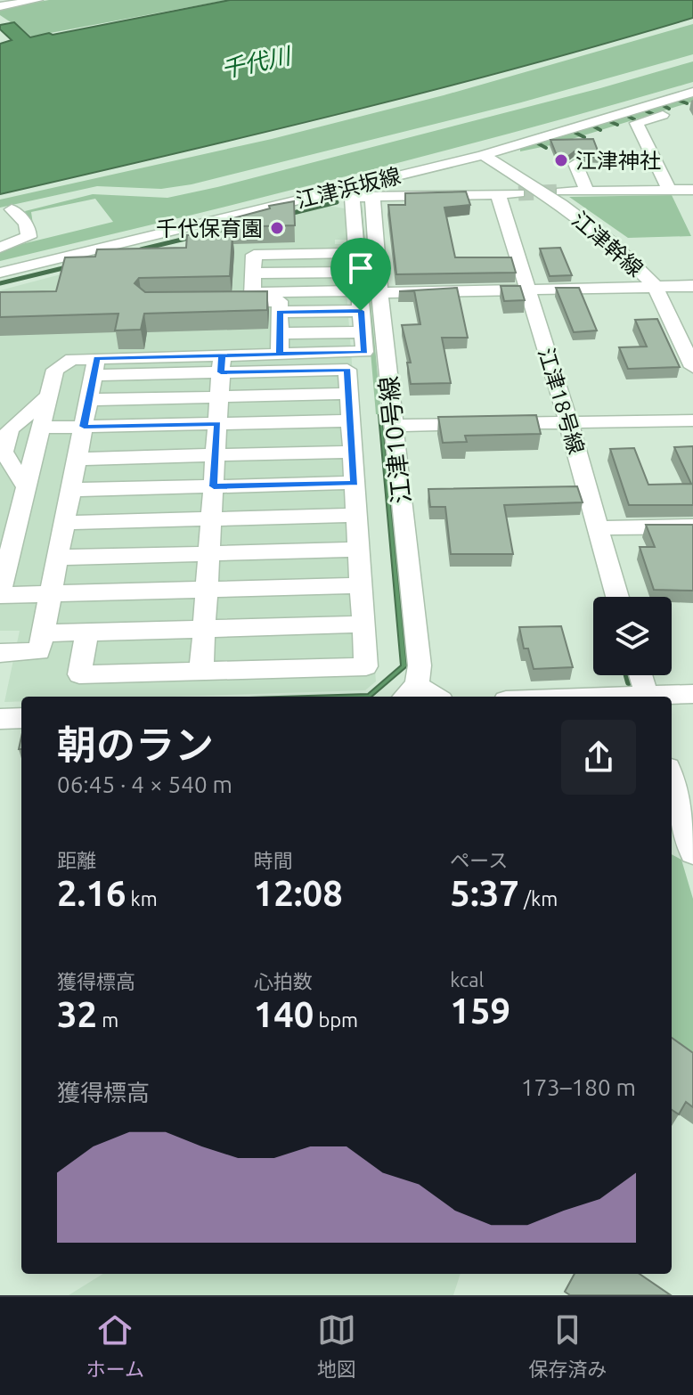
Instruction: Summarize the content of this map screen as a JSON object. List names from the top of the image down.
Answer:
{
  "streets": {
    "street": [
      "江津浜坂線",
      "江津幹線",
      "江津18号線",
      "江津10号線"
    ]
  },
  "crossings": [
    ["江津浜坂線", "江津幹線"]
  ],
  "water": ["千代川"],
  "places": ["江津神社", "千代保育園"],
  "page": {
    "heading": ["朝のラン", "06:45 · 4 × 540 m"],
    "stats": [
      ["距離", "2.16 km"],
      ["時間", "12:08"],
      ["ペース", "5:37 /km"],
      ["獲得標高", "32 m"],
      ["心拍数", "140 bpm"],
      ["kcal", "159"]
    ],
    "chart": ["獲得標高", "173–180 m"],
    "tabs": ["ホーム", "地図", "保存済み"]
  }
}
